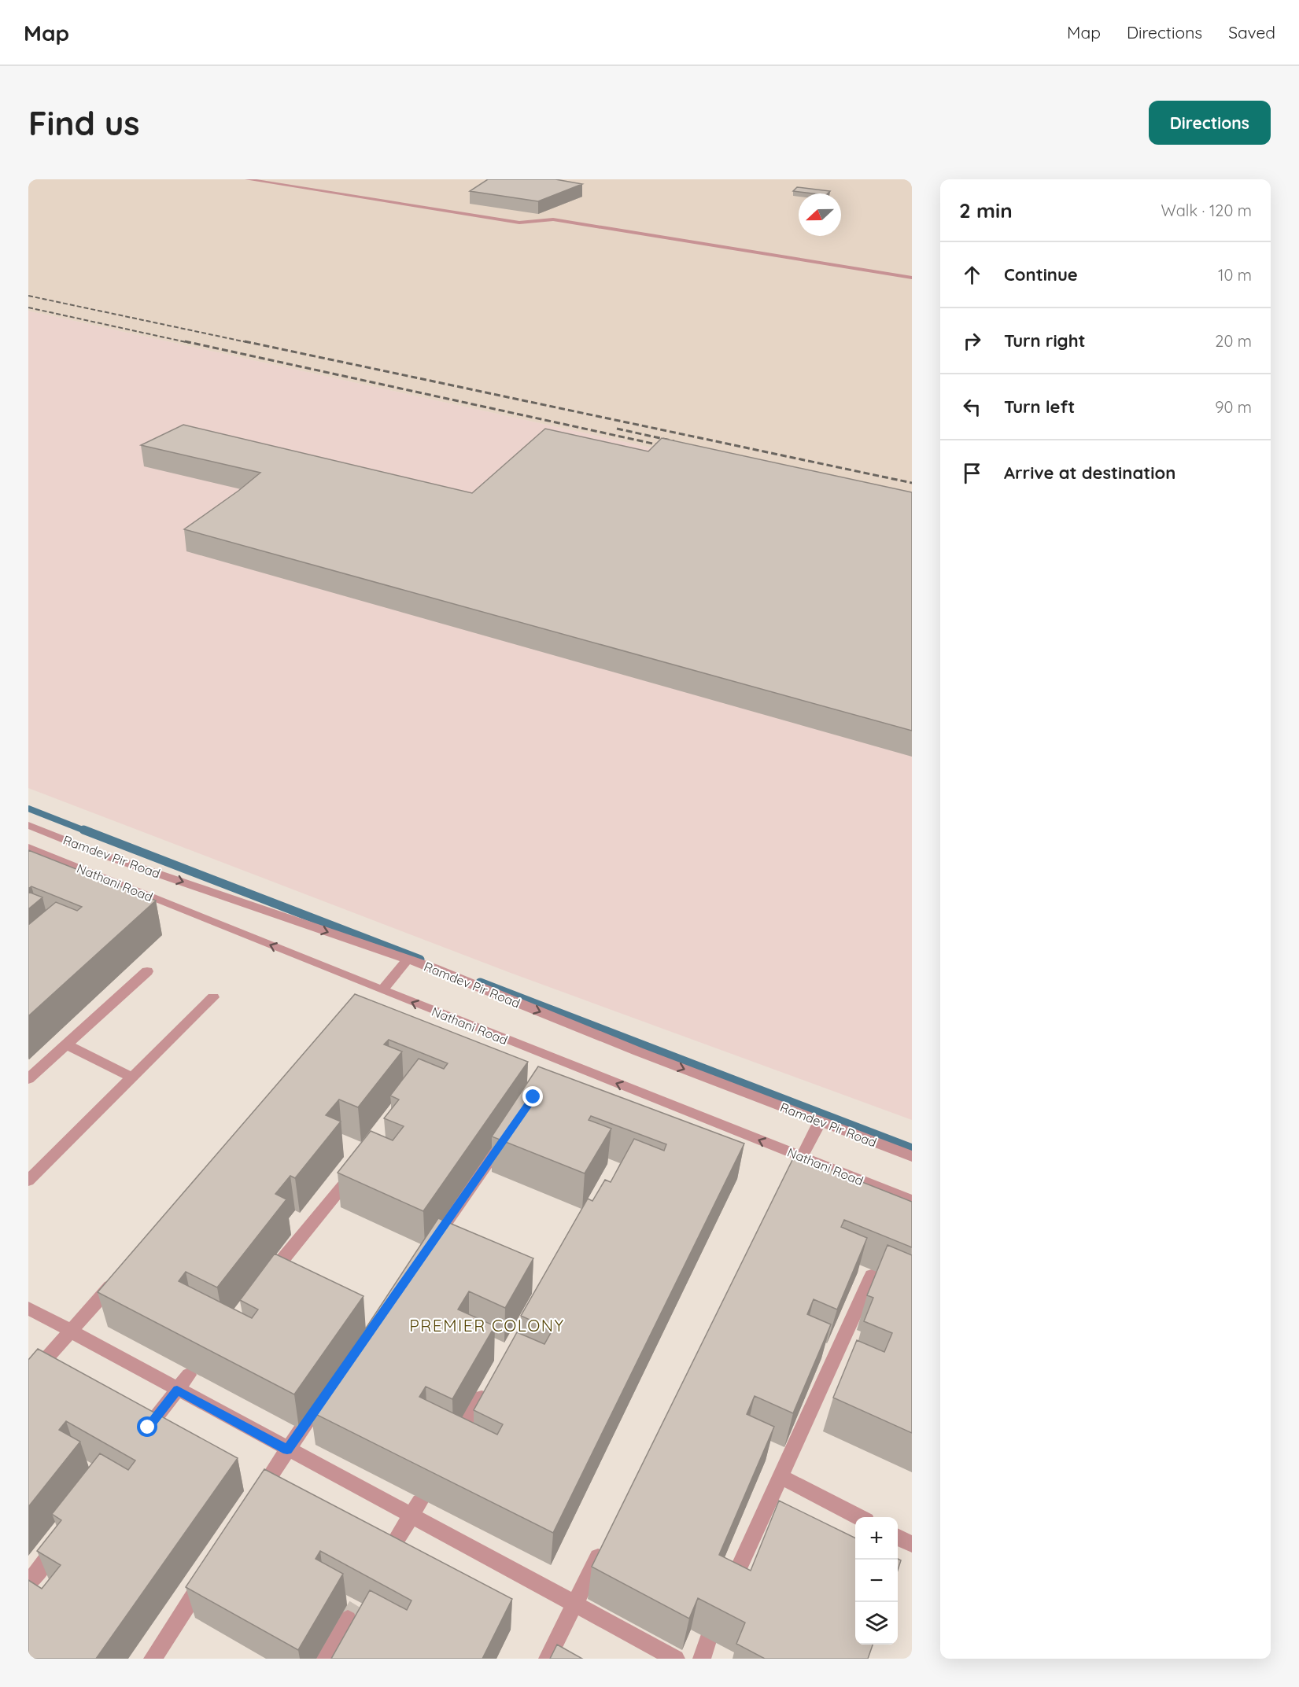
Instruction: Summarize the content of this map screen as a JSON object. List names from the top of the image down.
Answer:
{
  "streets": {
    "street": ["Ramdev Pir Road", "Nathani Road"]
  },
  "one_way": ["Ramdev Pir Road", "Nathani Road"],
  "districts": ["PREMIER COLONY"],
  "north": "left",
  "page": {
    "header": "Map",
    "nav": ["Map", "Directions", "Saved"],
    "buttons": "Directions",
    "title": "Find us",
    "heading": ["2 min", "Walk · 120 m"],
    "list": [
      ["Continue", "10 m"],
      ["Turn right", "20 m"],
      ["Turn left", "90 m"],
      "Arrive at destination"
    ],
    "map_buttons": ["+", "−"]
  }
}
